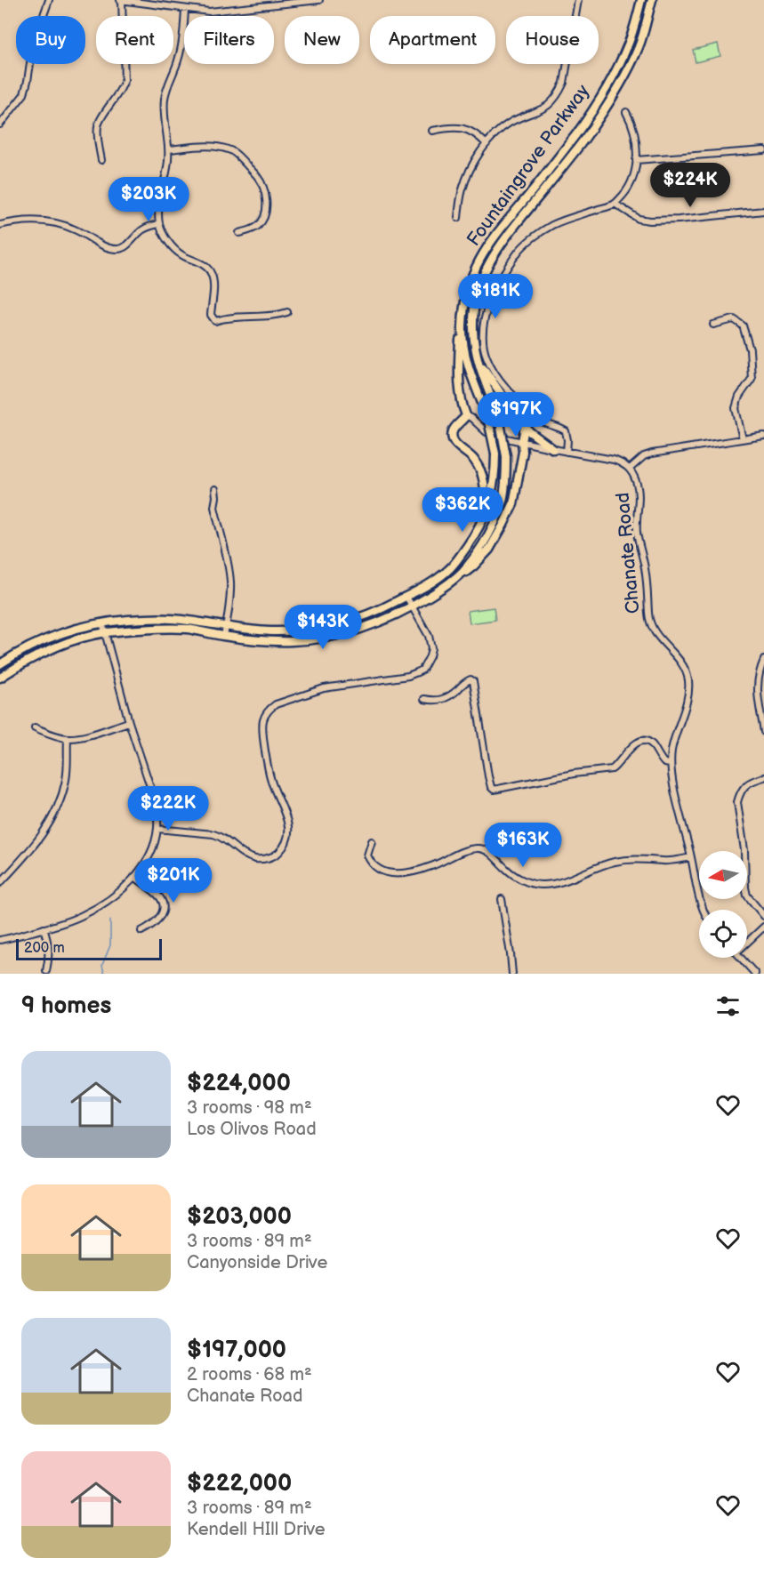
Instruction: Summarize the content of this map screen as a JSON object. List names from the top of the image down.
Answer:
{
  "streets": {
    "main road": ["Fountaingrove Parkway"],
    "street": ["Chanate Road"]
  },
  "scale_bar": "200 m",
  "north": "left",
  "page": {
    "chip": [
      "Buy",
      "Rent",
      "Filters",
      "New",
      "Apartment",
      "House"
    ],
    "price": [
      "$224K",
      "$203K",
      "$181K",
      "$197K",
      "$362K",
      "$143K",
      "$222K",
      "$163K",
      "$201K"
    ],
    "scale": "200 m",
    "heading": "9 homes",
    "list": [
      {
        "name": "$224,000",
        "note": "3 rooms · 98 m² · Los Olivos Road"
      },
      {
        "name": "$203,000",
        "note": "3 rooms · 89 m² · Canyonside Drive"
      },
      {
        "name": "$197,000",
        "note": "2 rooms · 68 m² · Chanate Road"
      },
      {
        "name": "$222,000",
        "note": "3 rooms · 89 m² · Kendell HIll Drive"
      }
    ]
  }
}
